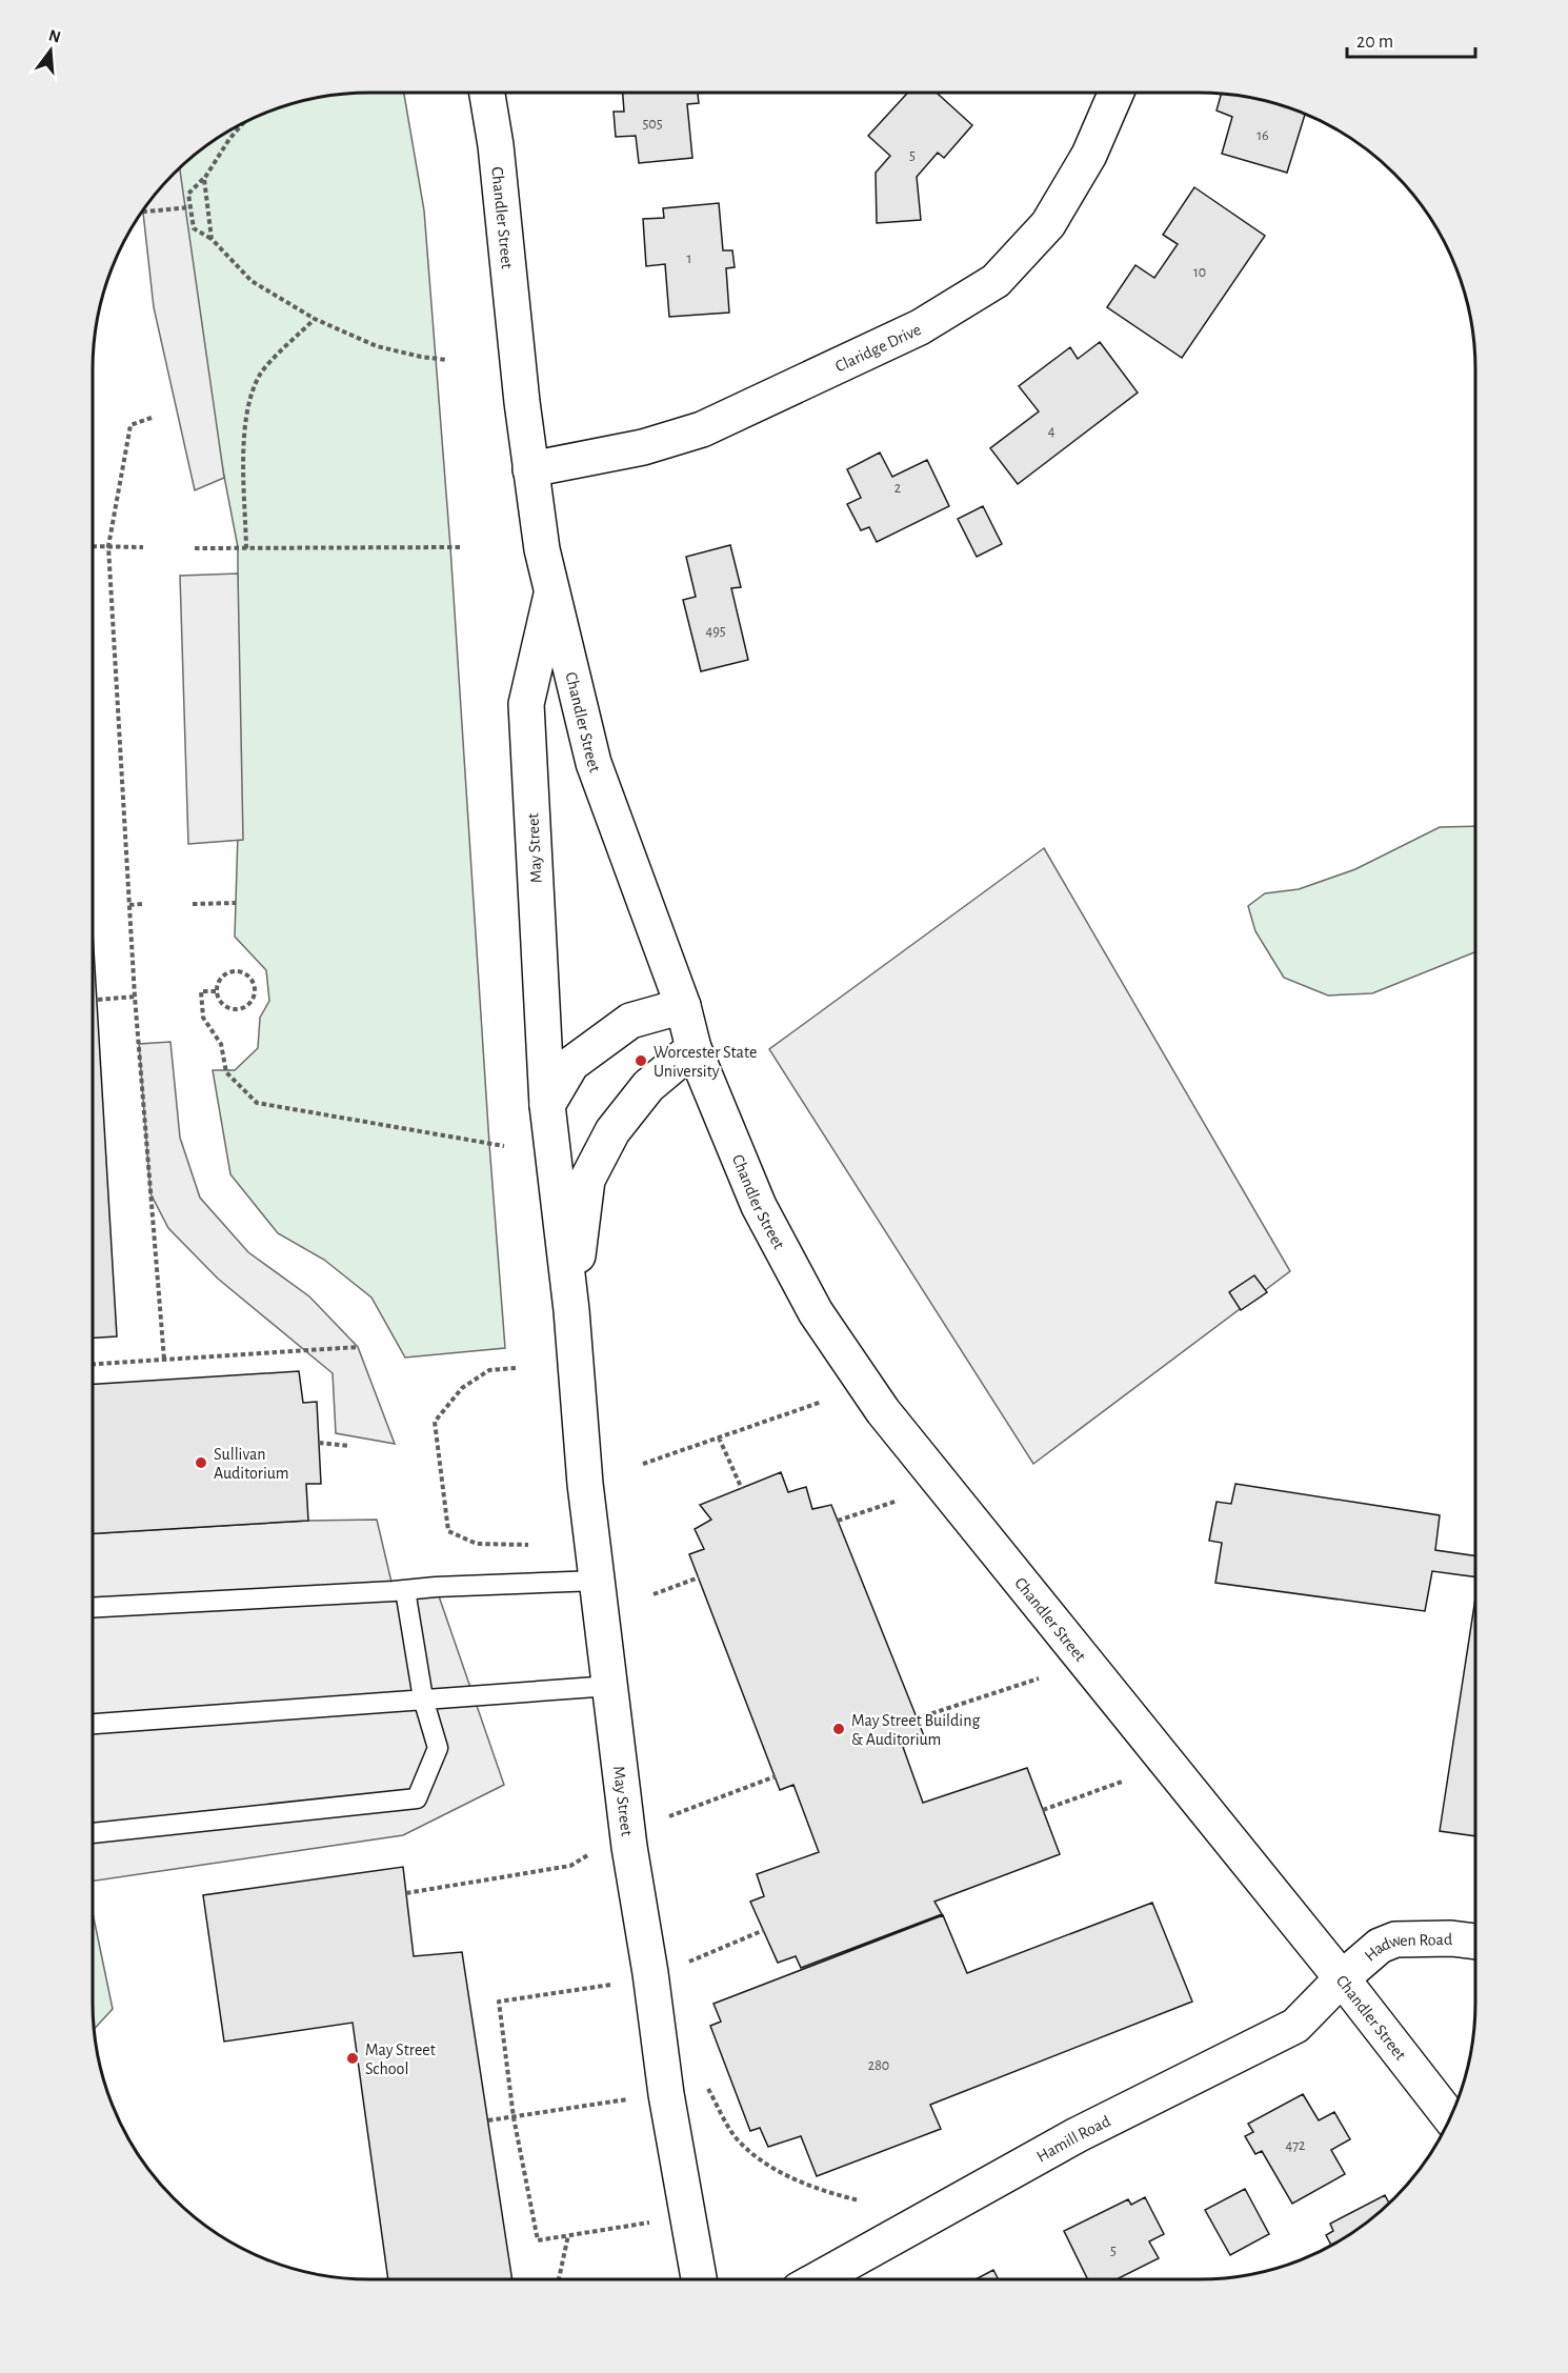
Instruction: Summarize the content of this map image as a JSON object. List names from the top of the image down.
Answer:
{
  "streets": {
    "street": [
      "Chandler Street",
      "Claridge Drive",
      "May Street",
      "Hadwen Road",
      "Hamill Road"
    ]
  },
  "crossings": [
    ["Chandler Street", "Claridge Drive"],
    ["Chandler Street", "May Street"],
    ["Chandler Street", "Hadwen Road"],
    ["Chandler Street", "Hamill Road"],
    ["Hadwen Road", "Hamill Road"]
  ],
  "places": [
    "Worcester State University",
    "Sullivan Auditorium",
    "May Street Building & Auditorium",
    "May Street School"
  ],
  "house_numbers": [
    "505",
    "16",
    "5",
    "1",
    "10",
    "4",
    "2",
    "495",
    "280",
    "472",
    "5"
  ],
  "scale_bar": "20 m",
  "north": "top"
}
